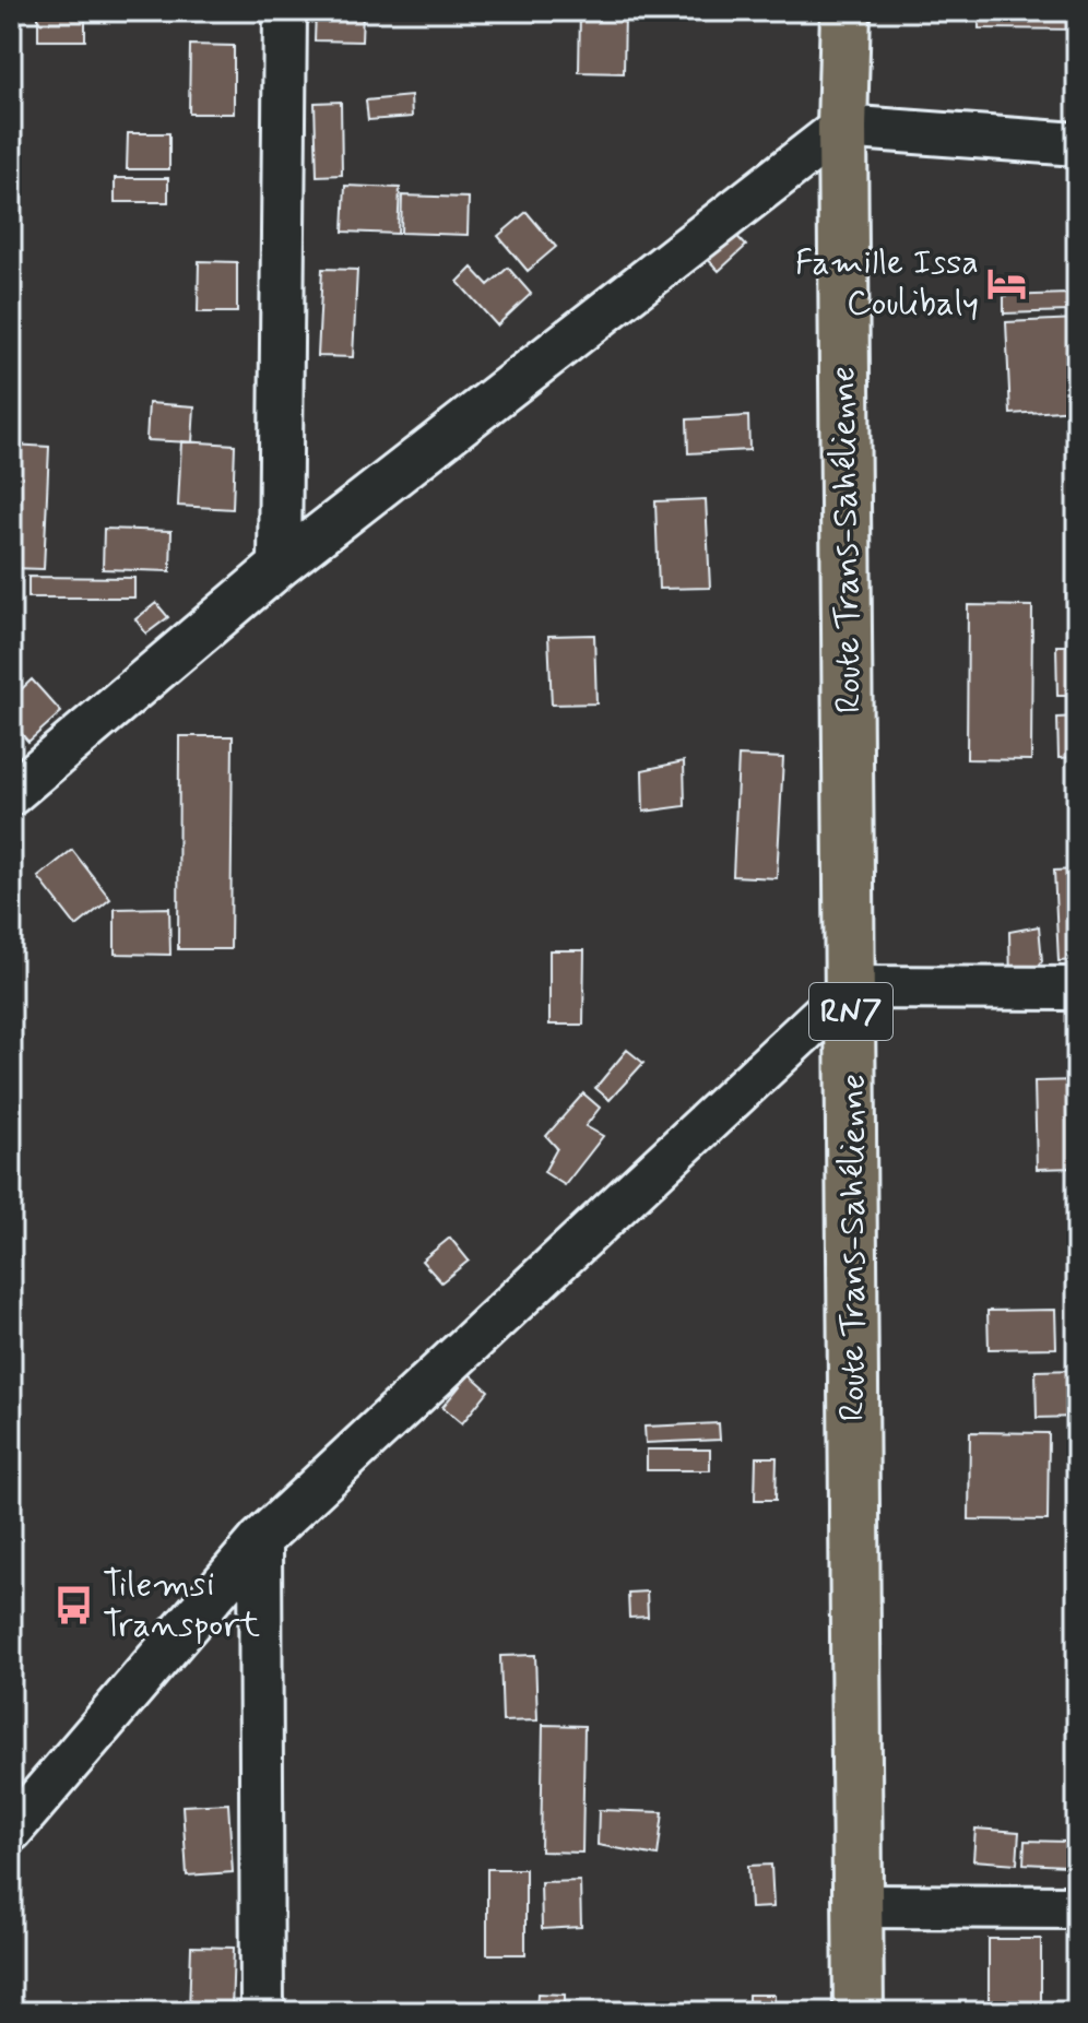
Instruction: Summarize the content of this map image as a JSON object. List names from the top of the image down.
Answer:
{
  "streets": {
    "highway": ["Route Trans-Sahélienne", "RN7"]
  },
  "places": {
    "hotel": ["Famille Issa Coulibaly"],
    "bus stop": ["Tilemsi Transport"]
  }
}
